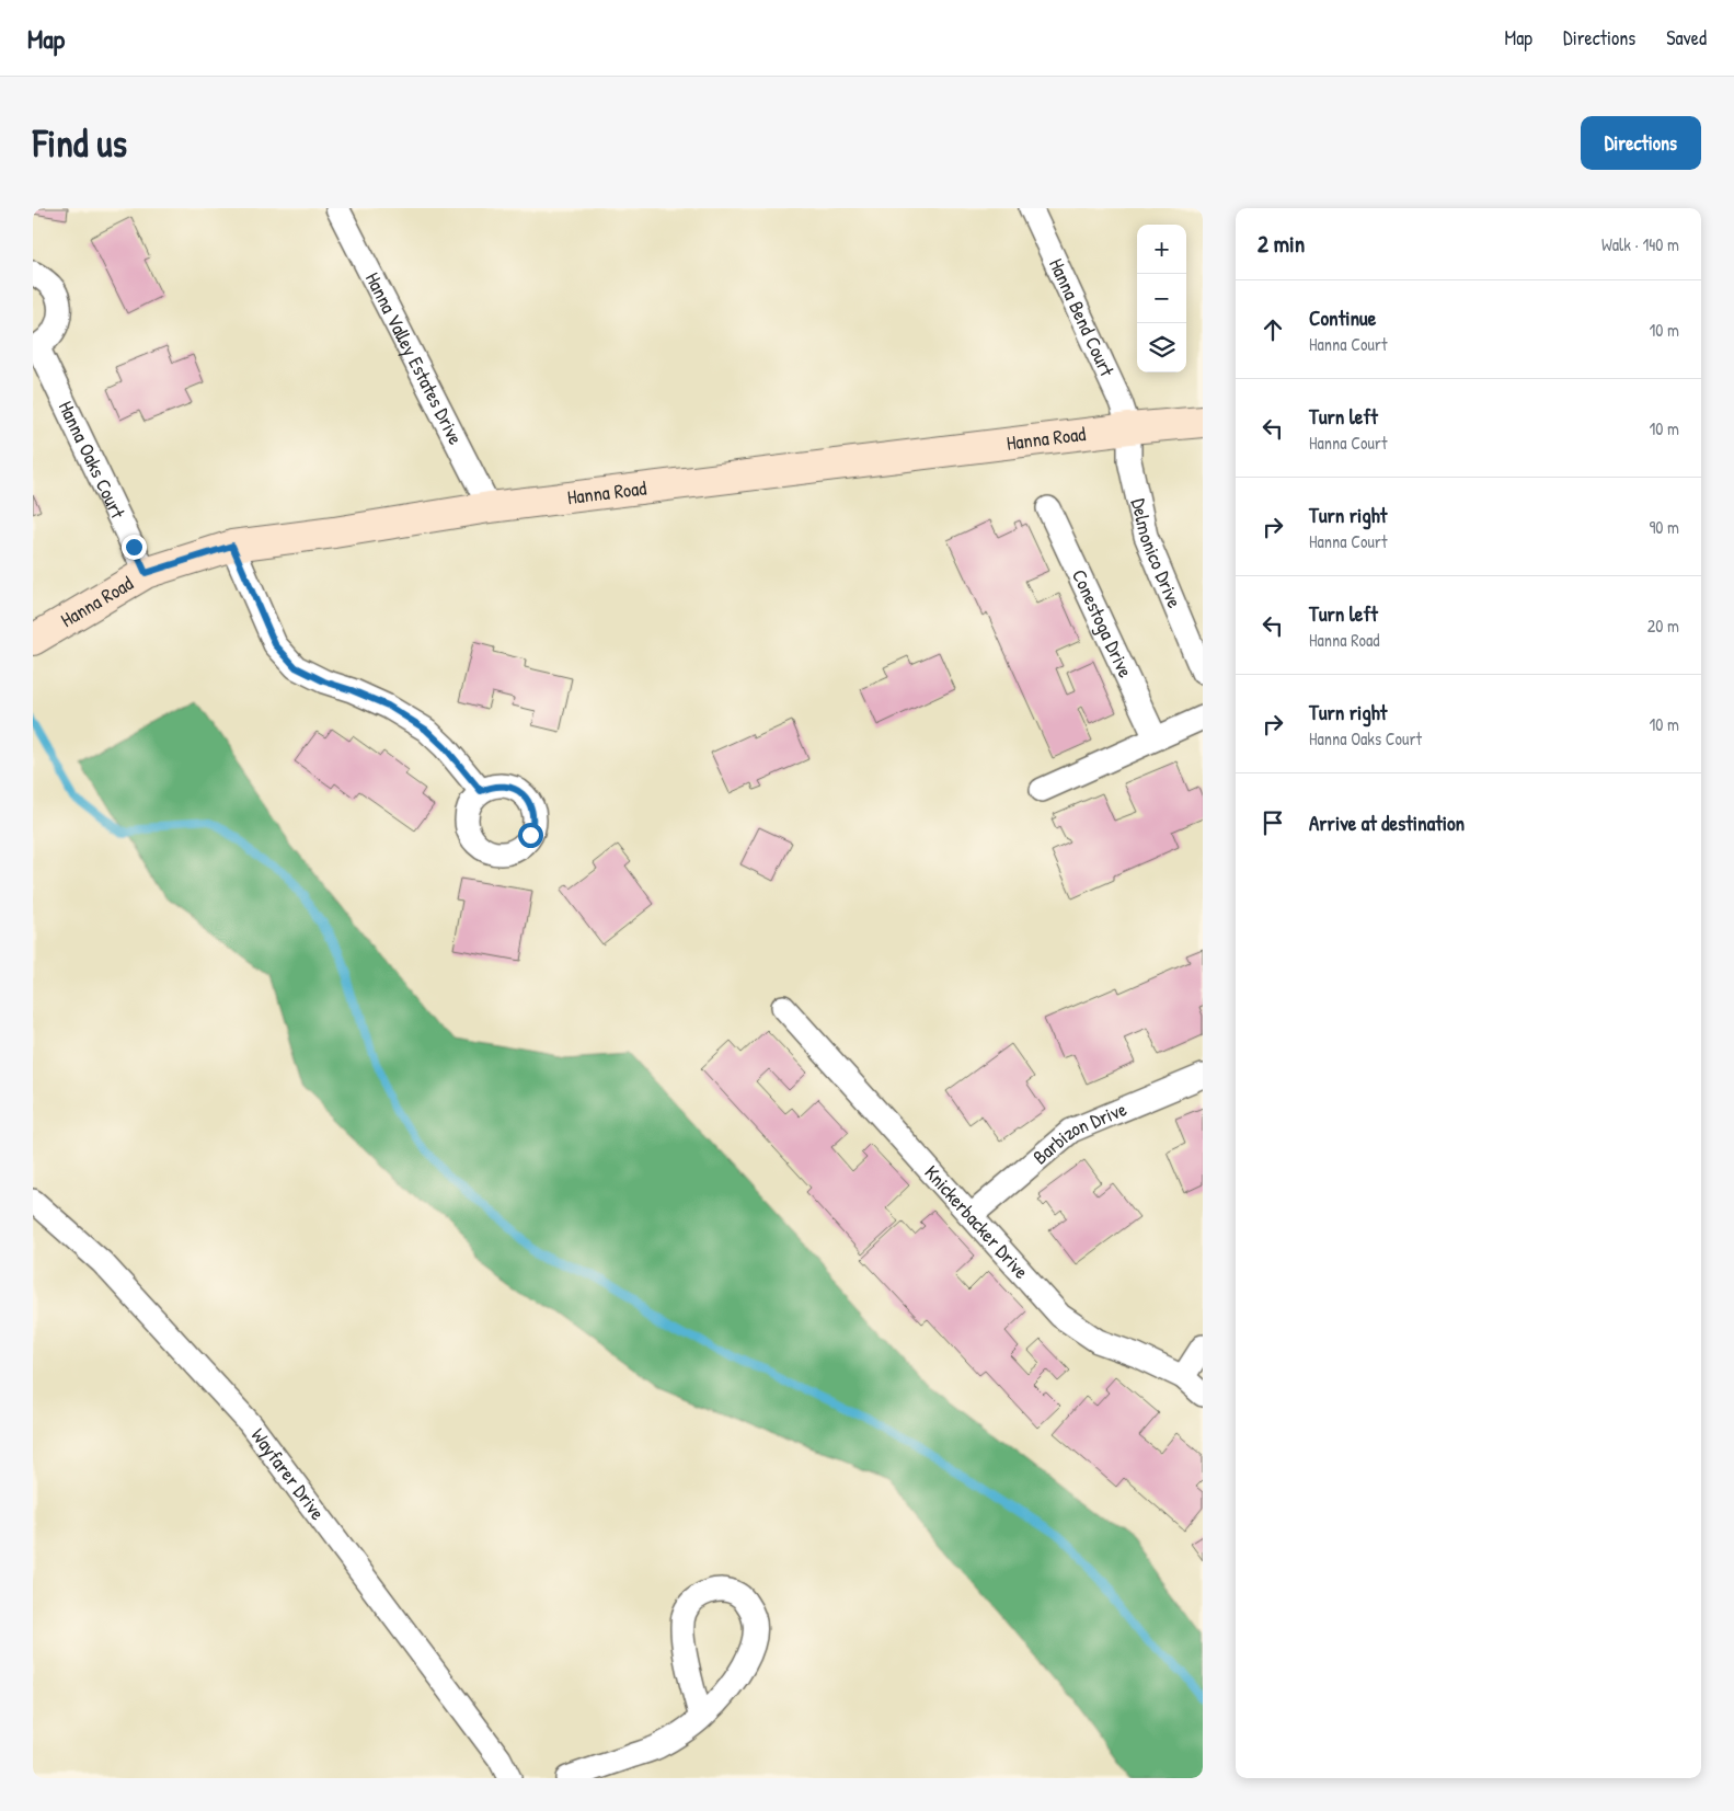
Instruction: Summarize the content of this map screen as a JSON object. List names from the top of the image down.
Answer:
{
  "streets": {
    "street": [
      "Hanna Bend Court",
      "Hanna Valley Estates Drive",
      "Hanna Road",
      "Hanna Oaks Court",
      "Delmonico Drive",
      "Conestoga Drive",
      "Barbizon Drive",
      "Knickerbacker Drive",
      "Wayfarer Drive"
    ]
  },
  "crossings": [
    ["Hanna Bend Court", "Hanna Road"],
    ["Hanna Bend Court", "Delmonico Drive"],
    ["Hanna Valley Estates Drive", "Hanna Road"],
    ["Hanna Road", "Hanna Oaks Court"],
    ["Hanna Road", "Delmonico Drive"],
    ["Barbizon Drive", "Knickerbacker Drive"]
  ],
  "page": {
    "header": "Map",
    "nav": ["Map", "Directions", "Saved"],
    "buttons": "Directions",
    "title": "Find us",
    "heading": ["2 min", "Walk · 140 m"],
    "map_buttons": ["+", "−"],
    "list": [
      ["Continue", "Hanna Court", "10 m"],
      ["Turn left", "Hanna Court", "10 m"],
      ["Turn right", "Hanna Court", "90 m"],
      ["Turn left", "Hanna Road", "20 m"],
      ["Turn right", "Hanna Oaks Court", "10 m"],
      "Arrive at destination"
    ]
  }
}
